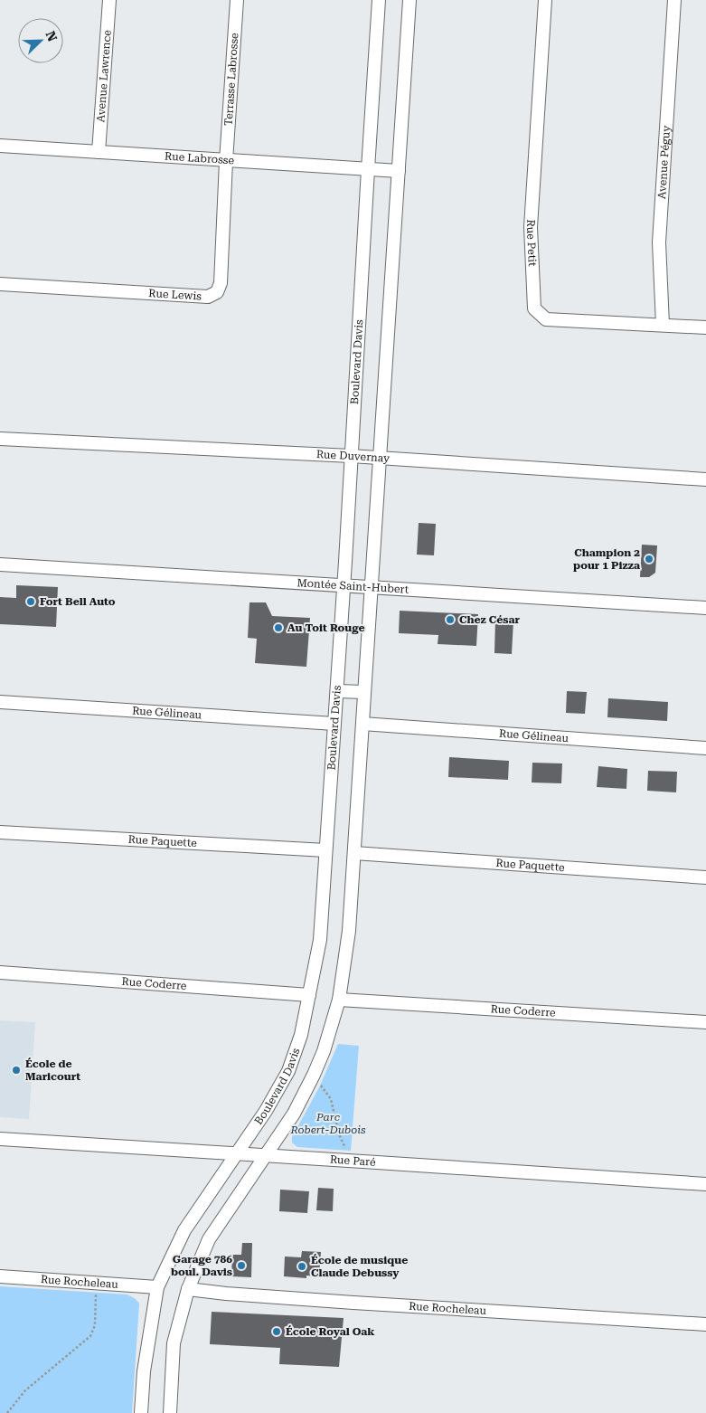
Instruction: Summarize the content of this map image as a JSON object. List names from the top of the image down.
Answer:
{
  "streets": {
    "street": [
      "Avenue Lawrence",
      "Terrasse Labrosse",
      "Rue Labrosse",
      "Avenue Péguy",
      "Rue Petit",
      "Rue Lewis",
      "Boulevard Davis",
      "Rue Duvernay",
      "Montée Saint-Hubert",
      "Rue Gélineau",
      "Rue Paquette",
      "Rue Coderre",
      "Rue Paré",
      "Rue Rocheleau"
    ]
  },
  "crossings": [
    ["Avenue Lawrence", "Rue Labrosse"],
    ["Terrasse Labrosse", "Rue Labrosse"],
    ["Terrasse Labrosse", "Rue Lewis"],
    ["Rue Labrosse", "Rue Lewis"],
    ["Rue Labrosse", "Boulevard Davis"],
    ["Avenue Péguy", "Rue Petit"],
    ["Boulevard Davis", "Rue Duvernay"],
    ["Boulevard Davis", "Montée Saint-Hubert"],
    ["Boulevard Davis", "Rue Gélineau"],
    ["Boulevard Davis", "Rue Paquette"],
    ["Boulevard Davis", "Rue Coderre"],
    ["Boulevard Davis", "Rue Paré"],
    ["Boulevard Davis", "Rue Rocheleau"]
  ],
  "parks": ["Parc Robert-Dubois"],
  "places": [
    "Champion 2 pour 1 Pizza",
    "Fort Bell Auto",
    "Chez César",
    "Au Toit Rouge",
    "École de Maricourt",
    "Garage 786 boul. Davis",
    "École de musique Claude Debussy",
    "École Royal Oak"
  ],
  "north": "top right"
}
